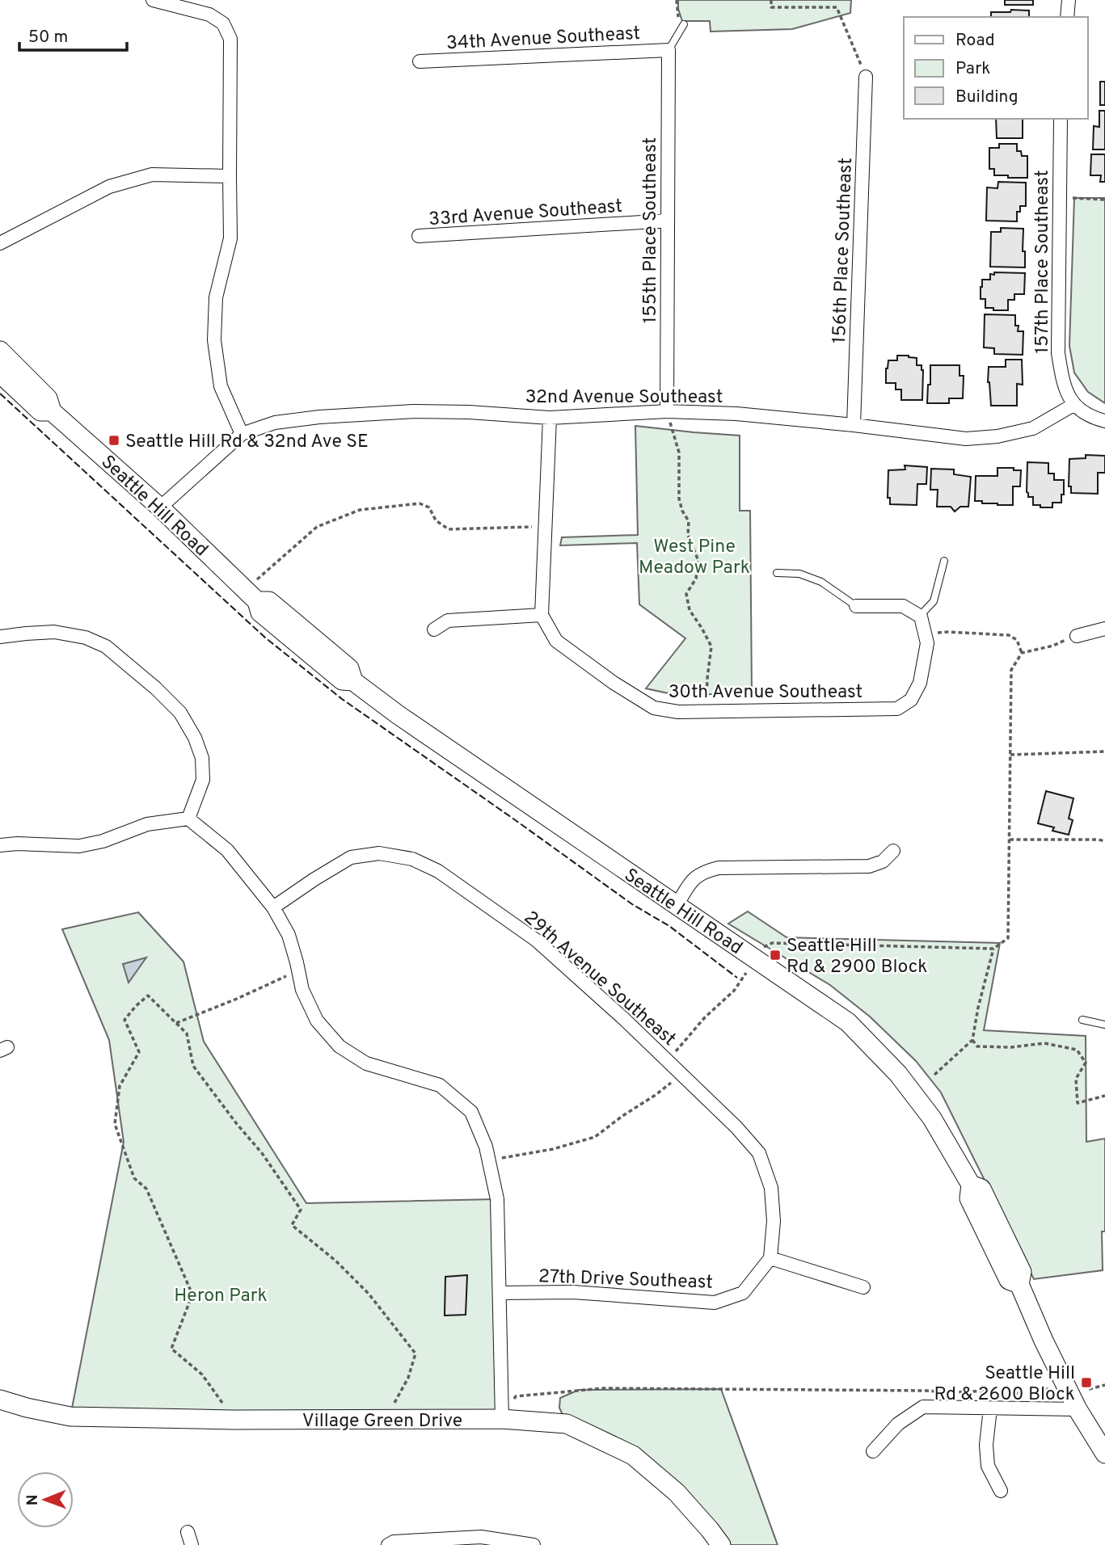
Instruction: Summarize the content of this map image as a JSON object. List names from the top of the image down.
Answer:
{
  "streets": {
    "main road": ["Seattle Hill Road", "Village Green Drive"],
    "street": [
      "34th Avenue Southeast",
      "33rd Avenue Southeast",
      "155th Place Southeast",
      "156th Place Southeast",
      "157th Place Southeast",
      "32nd Avenue Southeast",
      "30th Avenue Southeast",
      "29th Avenue Southeast",
      "27th Drive Southeast"
    ]
  },
  "crossings": [
    ["34th Avenue Southeast", "155th Place Southeast"],
    ["33rd Avenue Southeast", "155th Place Southeast"],
    ["155th Place Southeast", "32nd Avenue Southeast"],
    ["156th Place Southeast", "32nd Avenue Southeast"],
    ["157th Place Southeast", "32nd Avenue Southeast"],
    ["32nd Avenue Southeast", "Seattle Hill Road"],
    ["29th Avenue Southeast", "27th Drive Southeast"]
  ],
  "parks": ["West Pine Meadow Park", "Heron Park"],
  "places": {
    "transit": ["Seattle Hill Rd & 32nd Ave SE", "Seattle Hill Rd & 2900 Block", "Seattle Hill Rd & 2600 Block"]
  },
  "legend": ["Road", "Park", "Building"],
  "scale_bar": "50 m",
  "north": "left"
}
